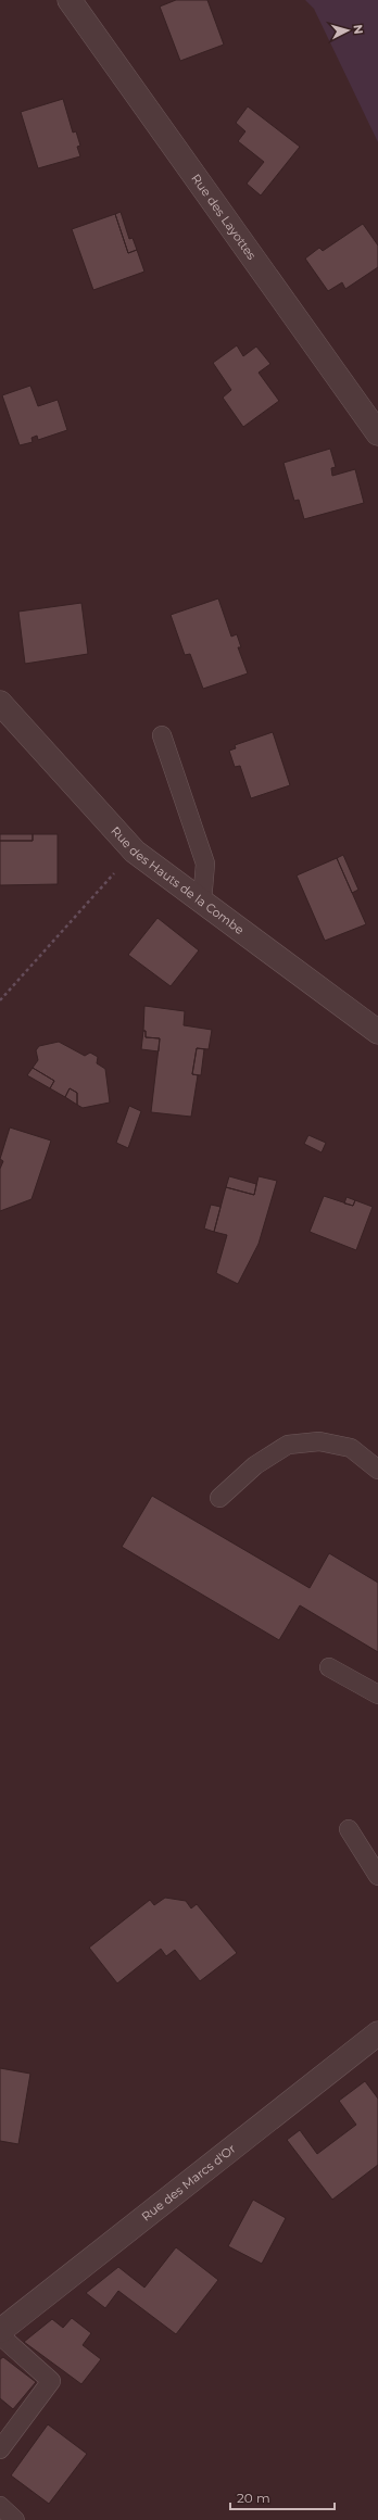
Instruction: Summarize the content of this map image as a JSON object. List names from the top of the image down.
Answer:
{
  "streets": {
    "street": ["Rue des Layottes", "Rue des Hauts de la Combe", "Rue des Marcs d'Or"]
  },
  "scale_bar": "20 m",
  "north": "right"
}
